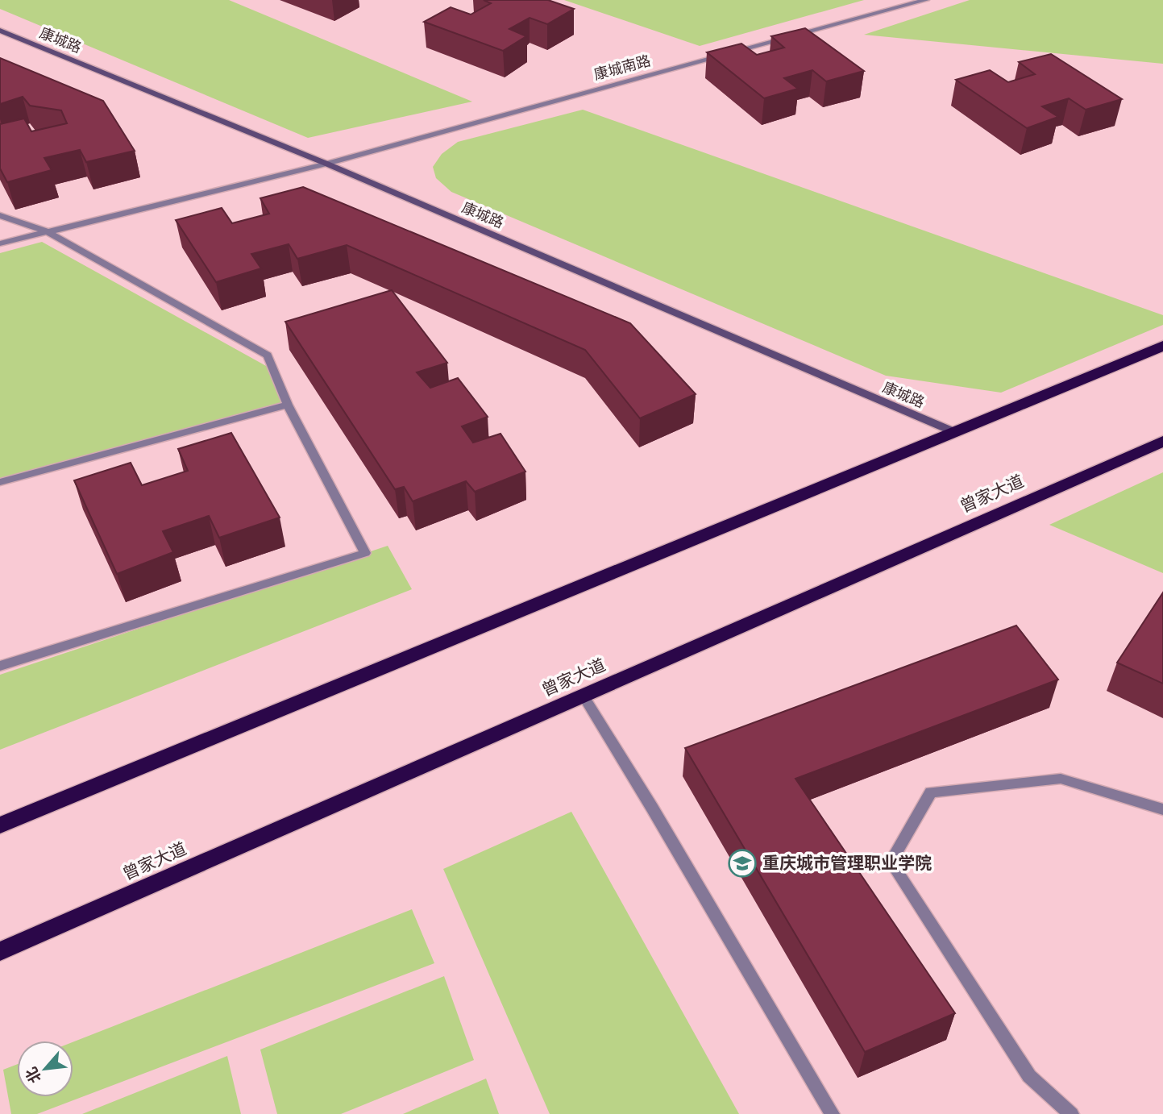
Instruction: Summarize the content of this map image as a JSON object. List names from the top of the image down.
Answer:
{
  "streets": {
    "highway": ["曾家大道"],
    "street": ["康城路", "康城南路"]
  },
  "crossings": [
    ["康城路", "康城南路"]
  ],
  "places": {
    "school or university": ["重庆城市管理职业学院"]
  },
  "north": "bottom left"
}
